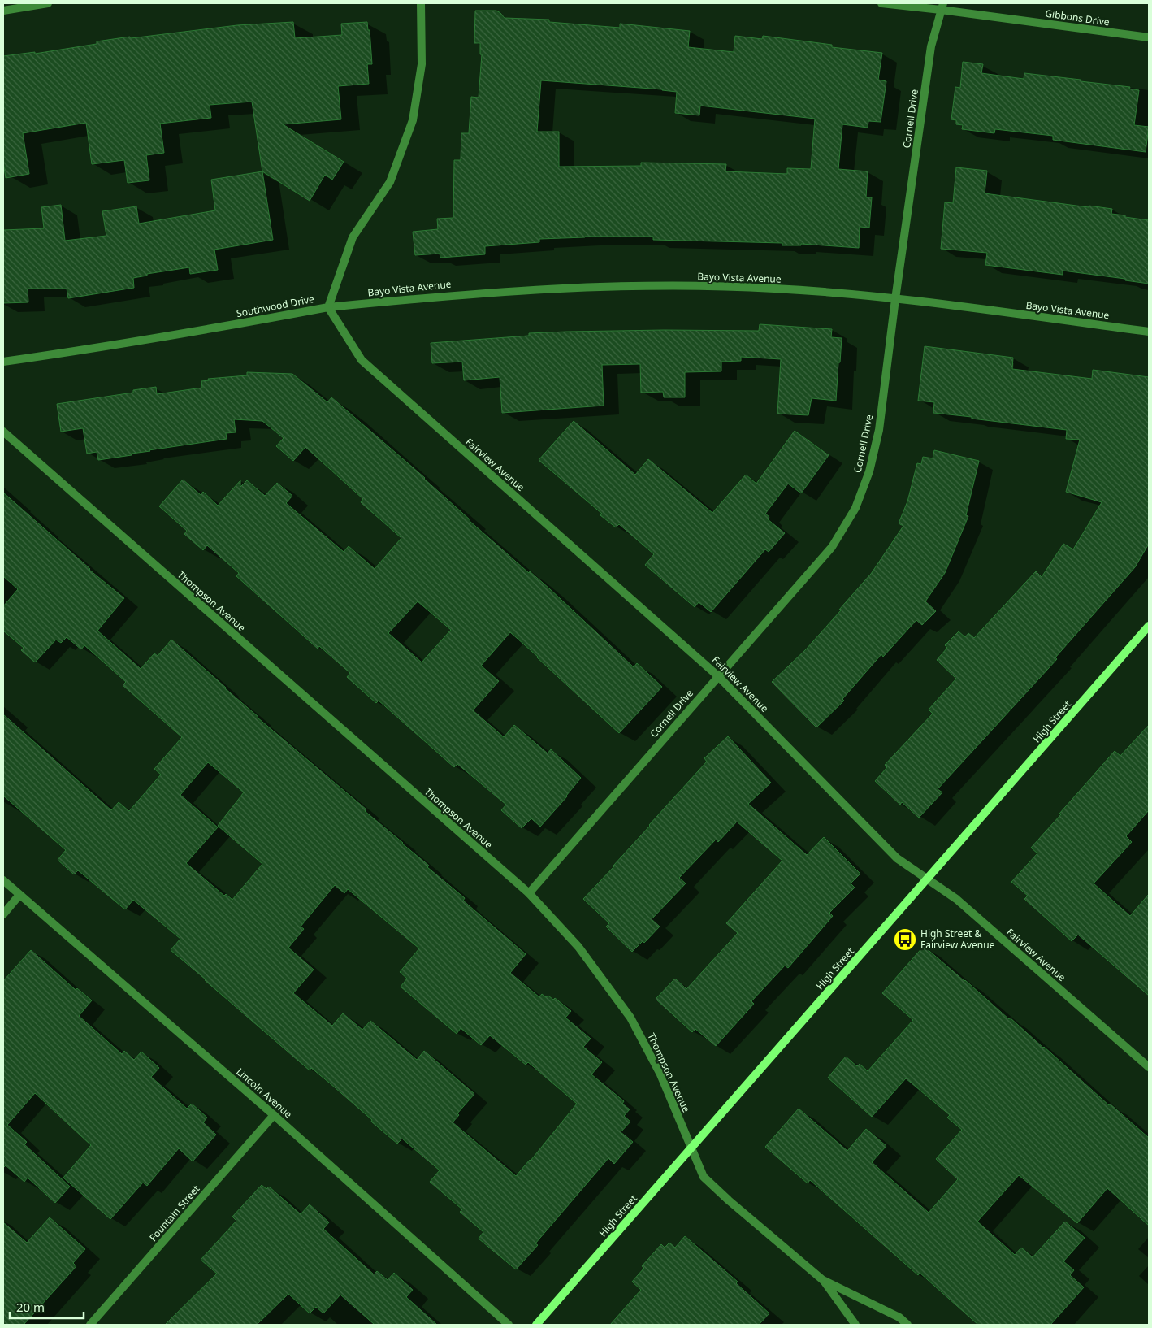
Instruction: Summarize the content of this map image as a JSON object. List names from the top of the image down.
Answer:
{
  "streets": {
    "main road": ["High Street"],
    "street": [
      "Gibbons Drive",
      "Cornell Drive",
      "Bayo Vista Avenue",
      "Southwood Drive",
      "Fairview Avenue",
      "Thompson Avenue",
      "Lincoln Avenue",
      "Fountain Street"
    ]
  },
  "crossings": [
    ["Gibbons Drive", "Cornell Drive"],
    ["Cornell Drive", "Bayo Vista Avenue"],
    ["Cornell Drive", "Fairview Avenue"],
    ["Cornell Drive", "Thompson Avenue"],
    ["Bayo Vista Avenue", "Southwood Drive"],
    ["Bayo Vista Avenue", "Fairview Avenue"],
    ["Southwood Drive", "Fairview Avenue"],
    ["Fairview Avenue", "High Street"],
    ["Thompson Avenue", "High Street"],
    ["Lincoln Avenue", "Fountain Street"]
  ],
  "places": {
    "bus stop": ["High Street & Fairview Avenue"]
  },
  "scale_bar": "20 m"
}
